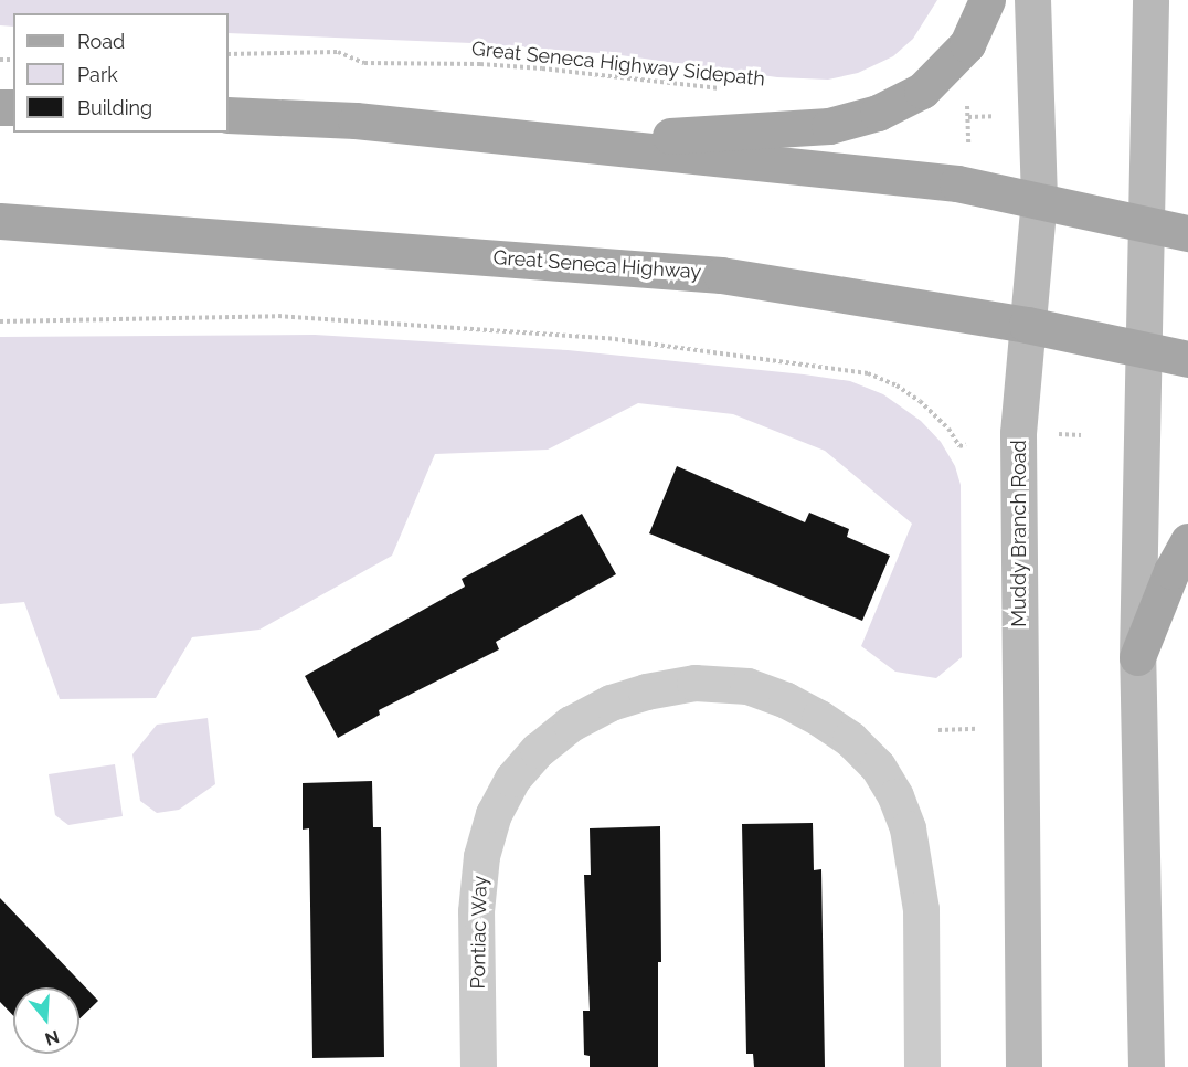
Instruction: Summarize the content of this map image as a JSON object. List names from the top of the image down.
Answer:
{
  "streets": {
    "main road": ["Great Seneca Highway", "Muddy Branch Road"],
    "street": ["Pontiac Way"],
    "path": ["Great Seneca Highway Sidepath"]
  },
  "crossings": [
    ["Great Seneca Highway", "Muddy Branch Road"]
  ],
  "legend": ["Road", "Park", "Building"],
  "north": "bottom"
}
